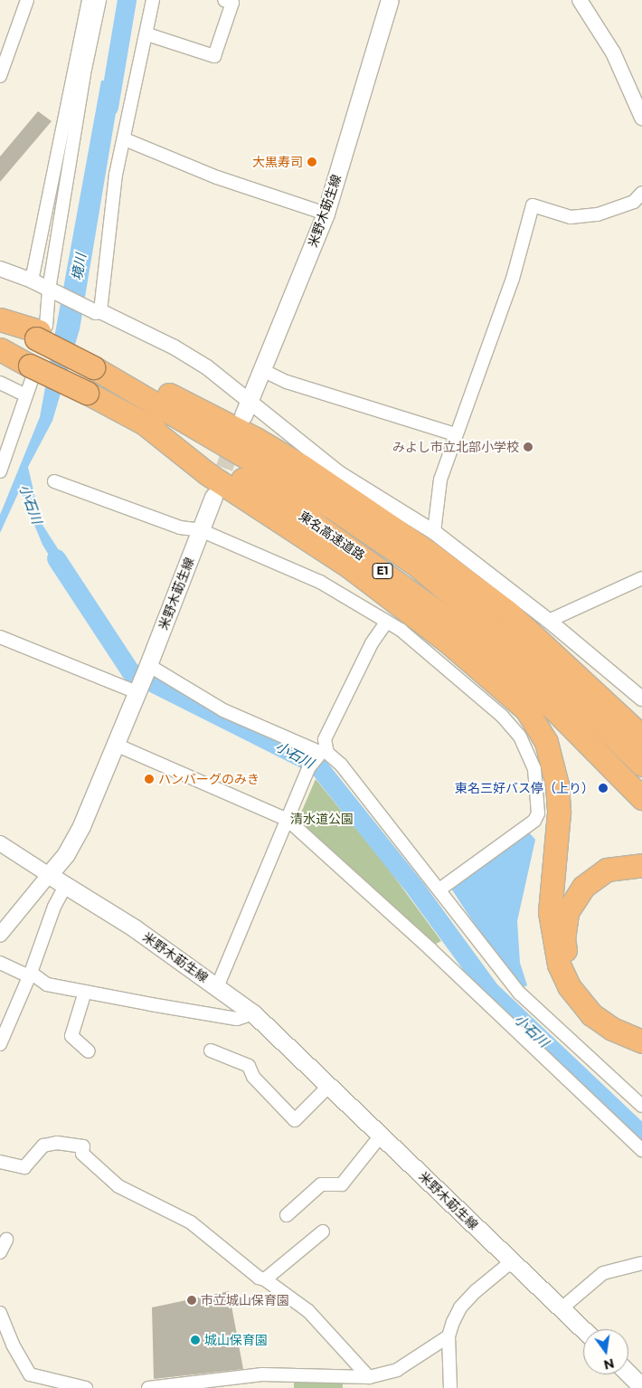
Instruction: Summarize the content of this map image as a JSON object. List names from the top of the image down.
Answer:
{
  "streets": {
    "highway": ["東名高速道路", "E1"],
    "main road": ["米野木莇生線"]
  },
  "water": ["境川", "小石川"],
  "parks": ["清水道公園"],
  "places": [
    "大黒寿司",
    "みよし市立北部小学校",
    "ハンバーグのみき",
    "東名三好バス停（上り）",
    "市立城山保育園",
    "城山保育園"
  ],
  "north": "bottom"
}
